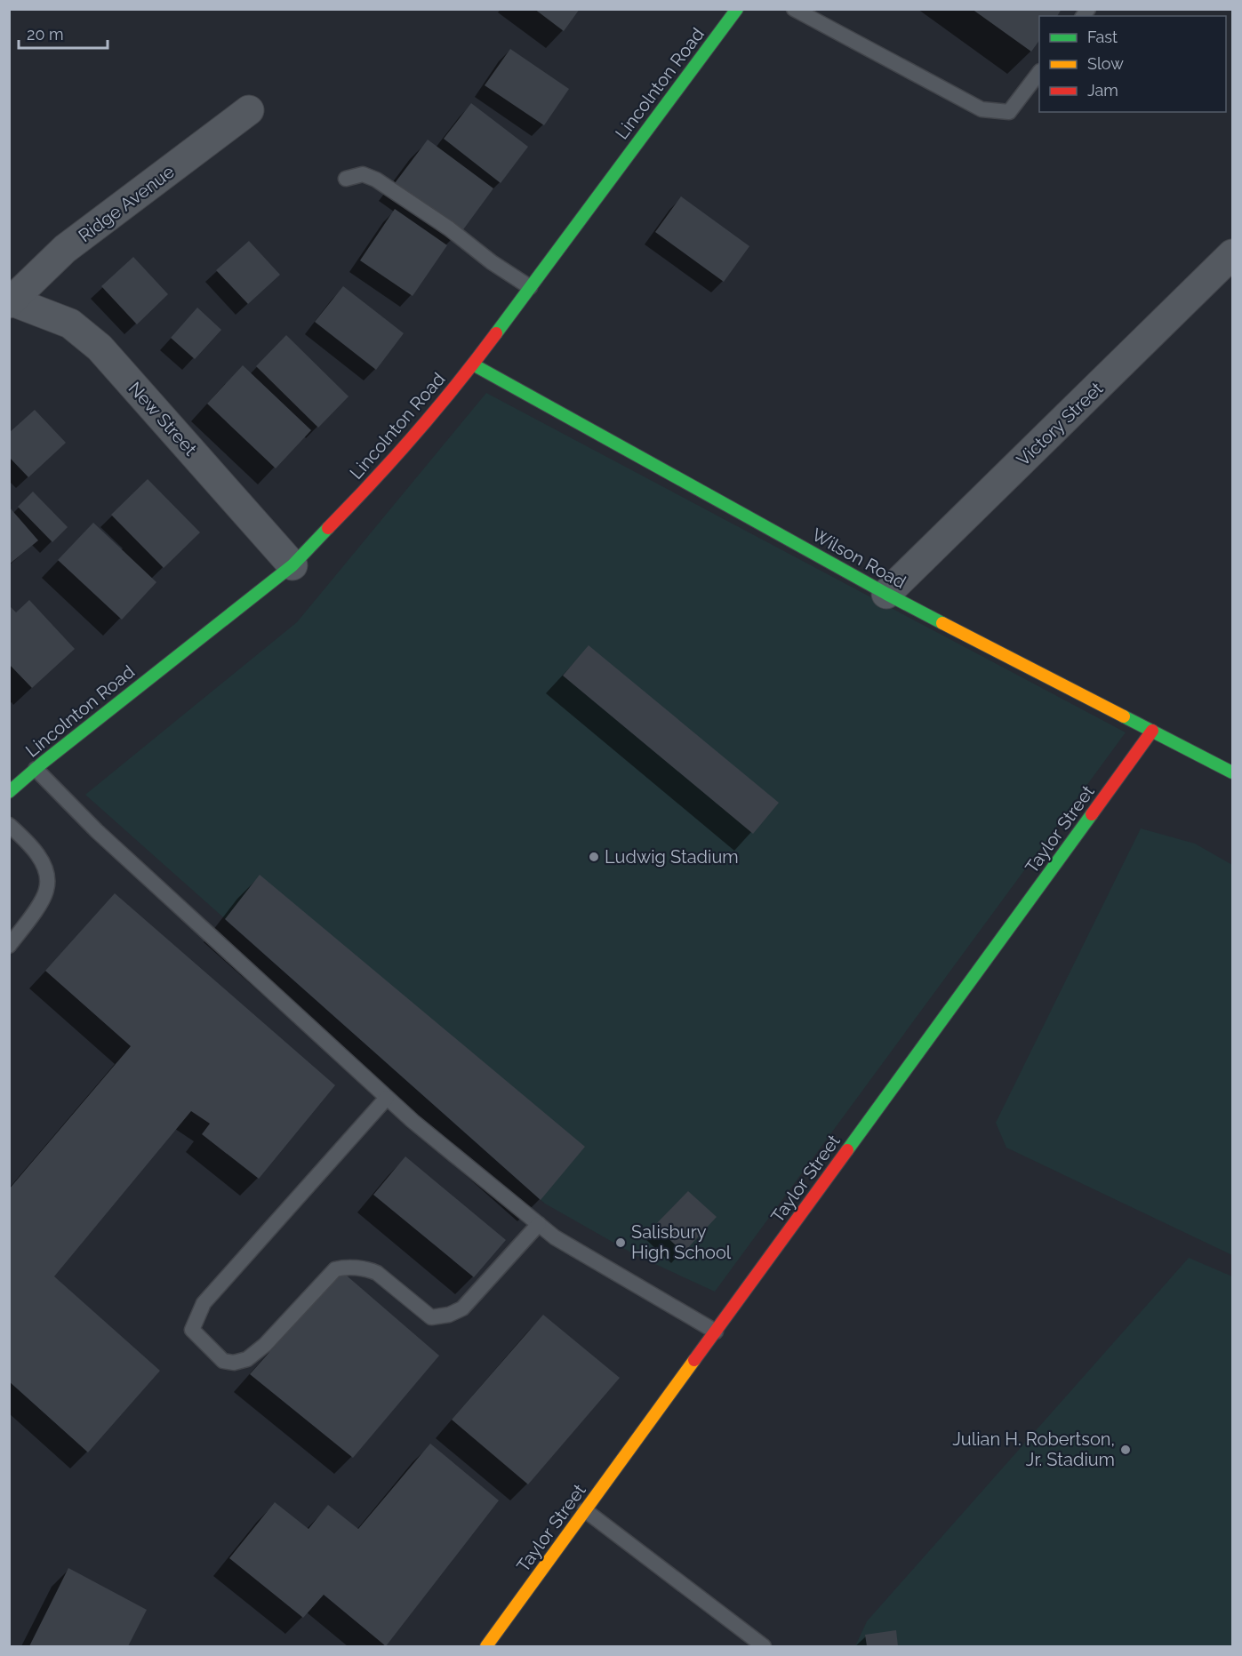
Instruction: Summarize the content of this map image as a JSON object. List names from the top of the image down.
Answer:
{
  "streets": {
    "street": [
      "Lincolnton Road",
      "Ridge Avenue",
      "New Street",
      "Victory Street",
      "Wilson Road",
      "Taylor Street"
    ]
  },
  "crossings": [
    ["Lincolnton Road", "New Street"],
    ["Lincolnton Road", "Wilson Road"],
    ["Ridge Avenue", "New Street"],
    ["Victory Street", "Wilson Road"],
    ["Wilson Road", "Taylor Street"]
  ],
  "places": ["Ludwig Stadium", "Salisbury High School", "Julian H. Robertson, Jr. Stadium"],
  "legend": ["Fast", "Slow", "Jam"],
  "scale_bar": "20 m"
}
